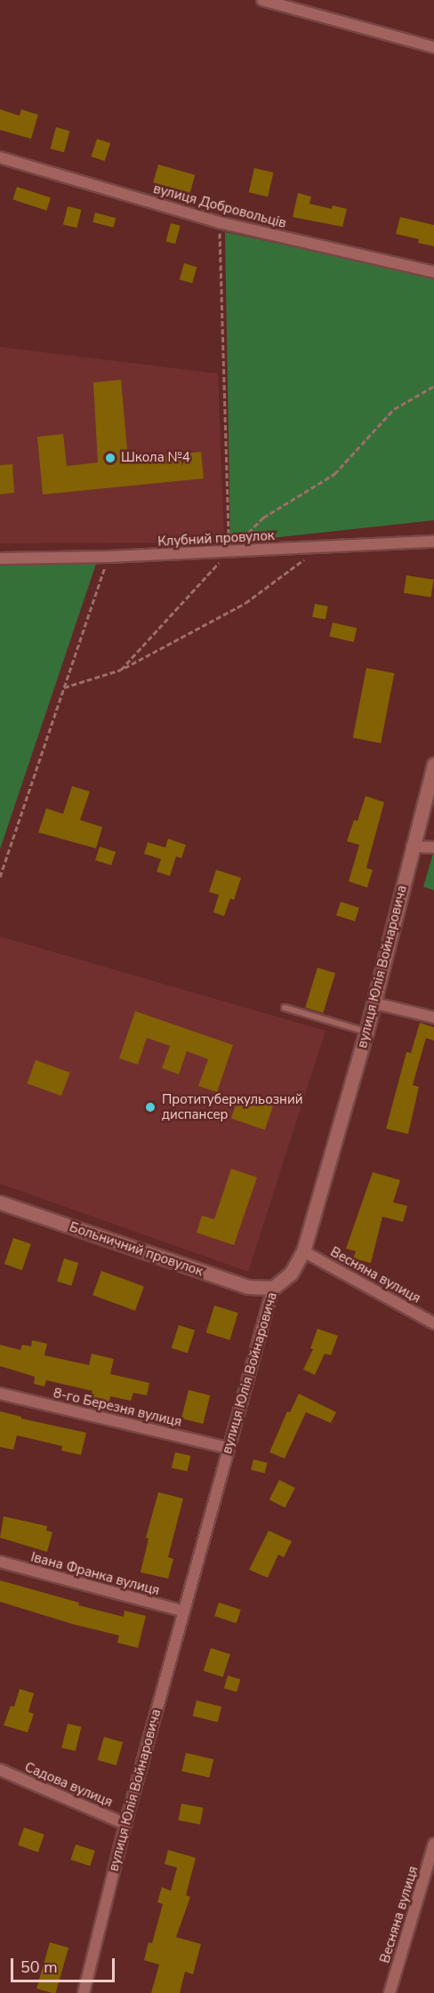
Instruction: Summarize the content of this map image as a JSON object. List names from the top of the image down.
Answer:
{
  "streets": {
    "main road": ["вулиця Юлія Войнаровича", "Больничний провулок"],
    "street": [
      "вулиця Добровольців",
      "Клубний провулок",
      "Весняна вулиця",
      "8-го Березня вулиця",
      "Івана Франка вулиця",
      "Садова вулиця"
    ]
  },
  "crossings": [
    ["вулиця Юлія Войнаровича", "Больничний провулок"],
    ["вулиця Юлія Войнаровича", "Весняна вулиця"],
    ["вулиця Юлія Войнаровича", "8-го Березня вулиця"],
    ["вулиця Юлія Войнаровича", "Івана Франка вулиця"],
    ["вулиця Юлія Войнаровича", "Садова вулиця"]
  ],
  "places": ["Школа №4", "Протитуберкульозний диспансер"],
  "scale_bar": "50 m"
}
